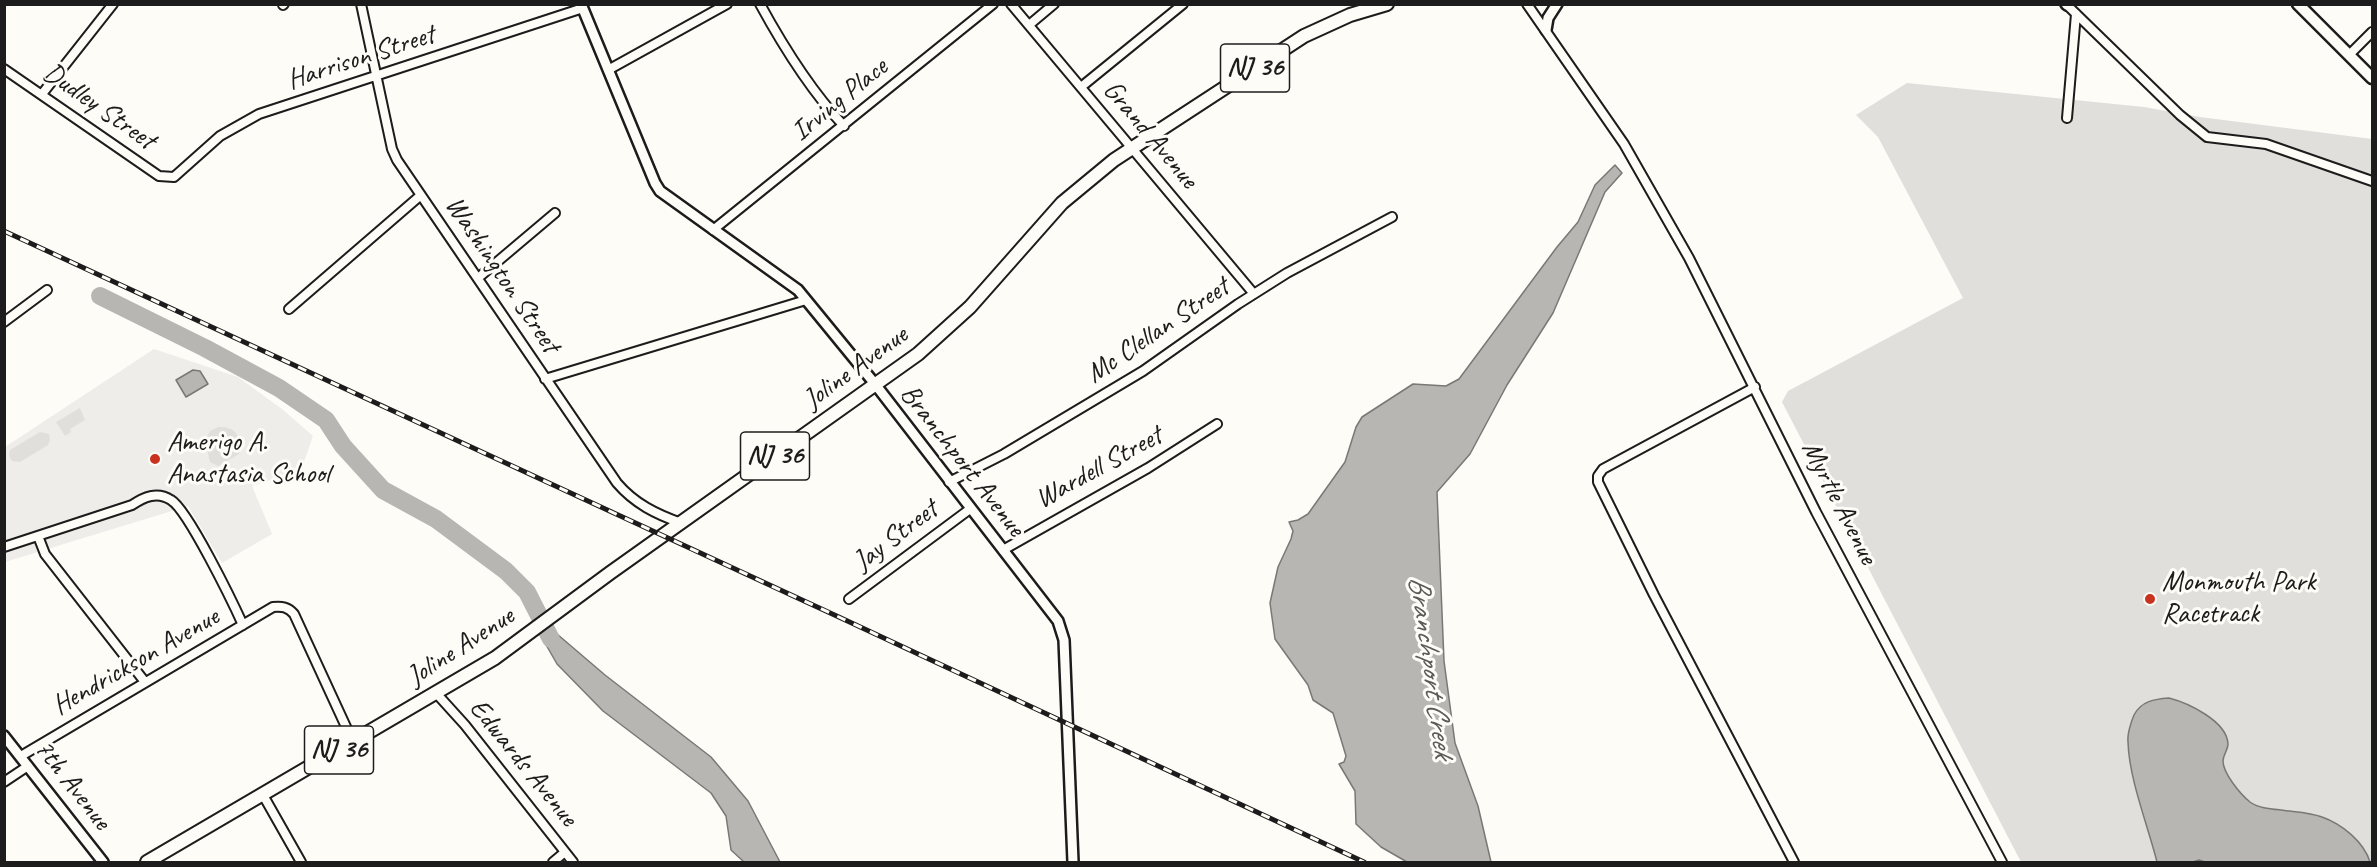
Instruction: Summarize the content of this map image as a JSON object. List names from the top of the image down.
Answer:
{
  "streets": {
    "main road": ["NJ 36", "Joline Avenue"],
    "street": [
      "Harrison Street",
      "Irving Place",
      "Dudley Street",
      "Grand Avenue",
      "Washington Street",
      "Mc Clellan Street",
      "Branchport Avenue",
      "Wardell Street",
      "Myrtle Avenue",
      "Jay Street",
      "Hendrickson Avenue",
      "Edwards Avenue",
      "7th Avenue"
    ]
  },
  "crossings": [
    ["Harrison Street", "Dudley Street"],
    ["Harrison Street", "Washington Street"],
    ["Harrison Street", "Branchport Avenue"],
    ["Irving Place", "Branchport Avenue"],
    ["Grand Avenue", "Mc Clellan Street"],
    ["Grand Avenue", "Joline Avenue"],
    ["Washington Street", "Joline Avenue"],
    ["Mc Clellan Street", "Branchport Avenue"],
    ["Joline Avenue", "Branchport Avenue"],
    ["Joline Avenue", "Hendrickson Avenue"],
    ["Joline Avenue", "Edwards Avenue"],
    ["Branchport Avenue", "Wardell Street"],
    ["Branchport Avenue", "Jay Street"],
    ["Hendrickson Avenue", "7th Avenue"]
  ],
  "water": ["Branchport Creek"],
  "places": ["Amerigo A. Anastasia School", "Monmouth Park Racetrack"]
}
